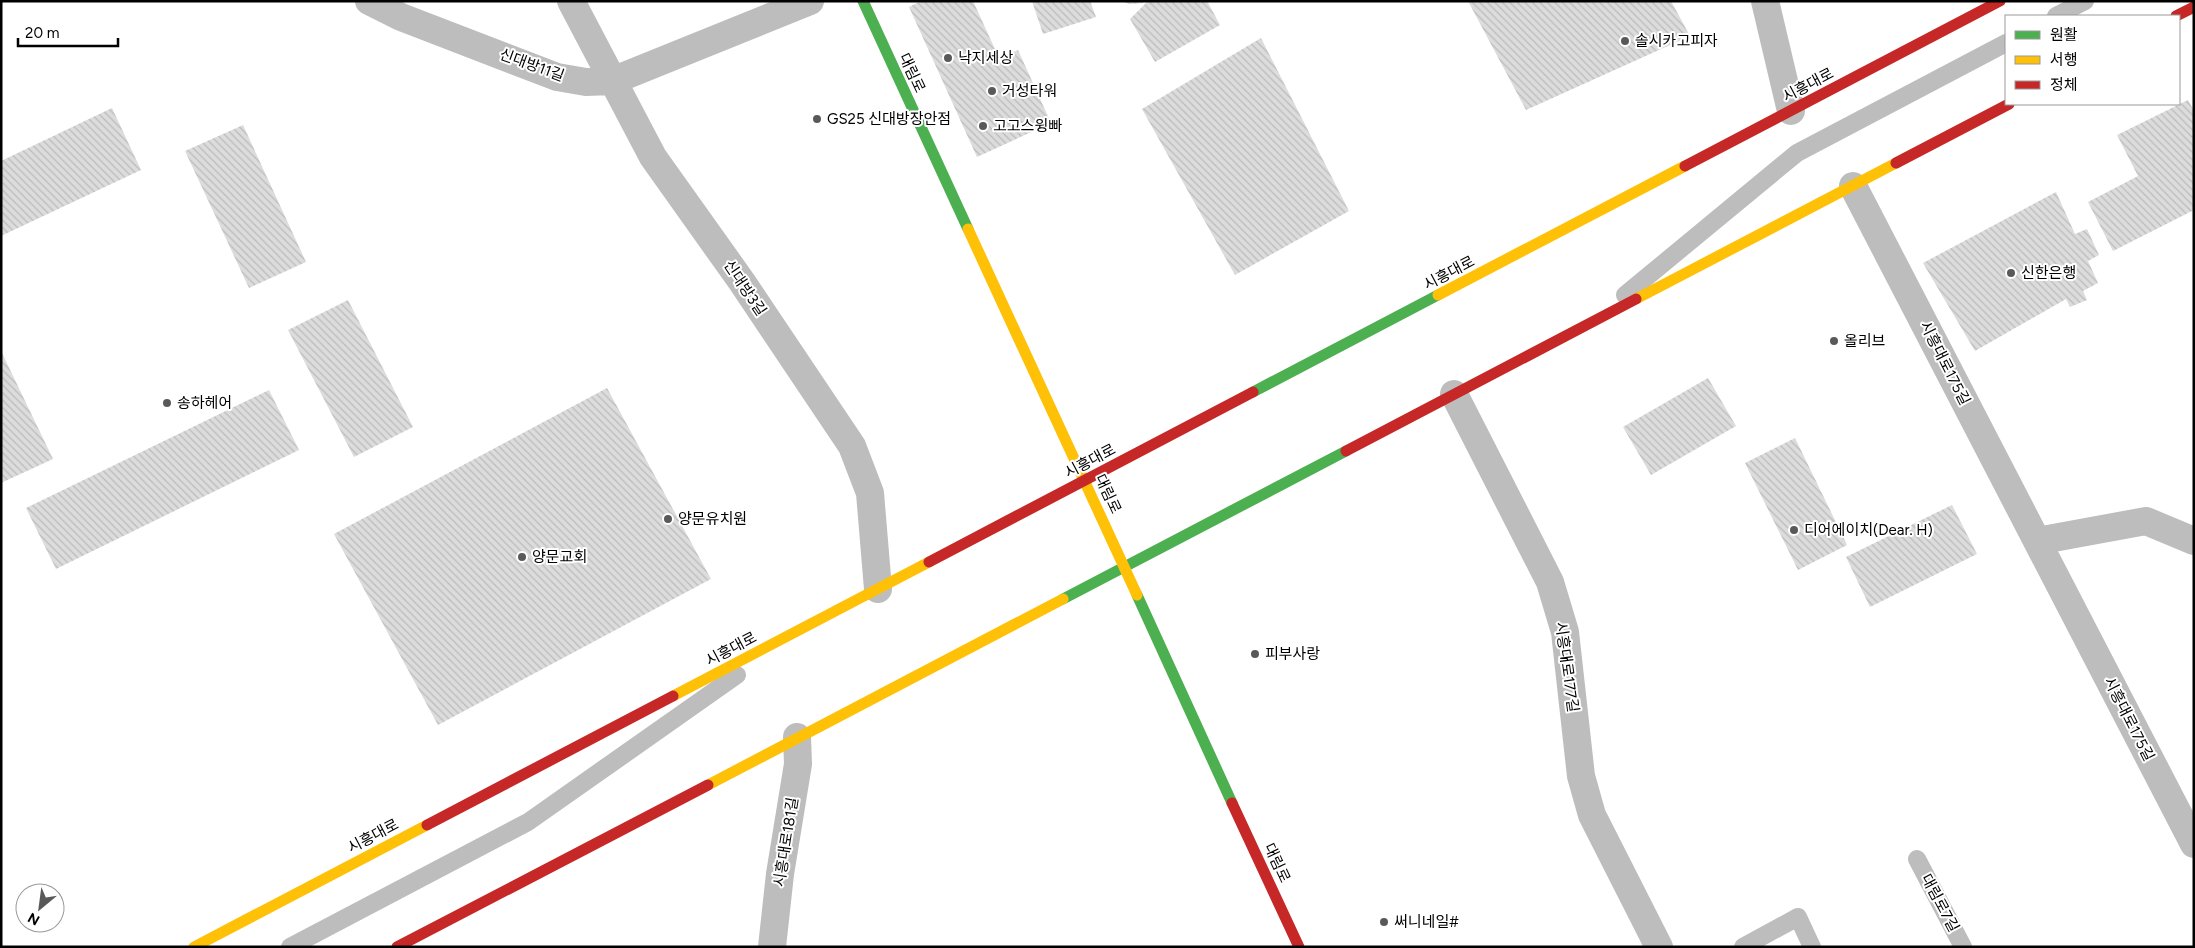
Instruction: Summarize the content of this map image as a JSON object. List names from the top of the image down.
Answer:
{
  "streets": {
    "main road": ["대림로", "시흥대로"],
    "street": [
      "신대방11길",
      "신대방3길",
      "시흥대로175길",
      "시흥대로177길",
      "시흥대로181길"
    ],
    "lane": ["대림로7길"]
  },
  "crossings": [
    ["신대방11길", "신대방3길"],
    ["대림로", "시흥대로"],
    ["시흥대로", "신대방3길"]
  ],
  "places": [
    "솔시카고피자",
    "낙지세상",
    "거성타워",
    "GS25 신대방장안점",
    "고고스윙빠",
    "신한은행",
    "올리브",
    "송하헤어",
    "양문유치원",
    "디어에이치(Dear. H)",
    "양문교회",
    "피부사랑",
    "써니네일#"
  ],
  "legend": ["원활", "서행", "정체"],
  "scale_bar": "20 m",
  "north": "bottom left"
}
